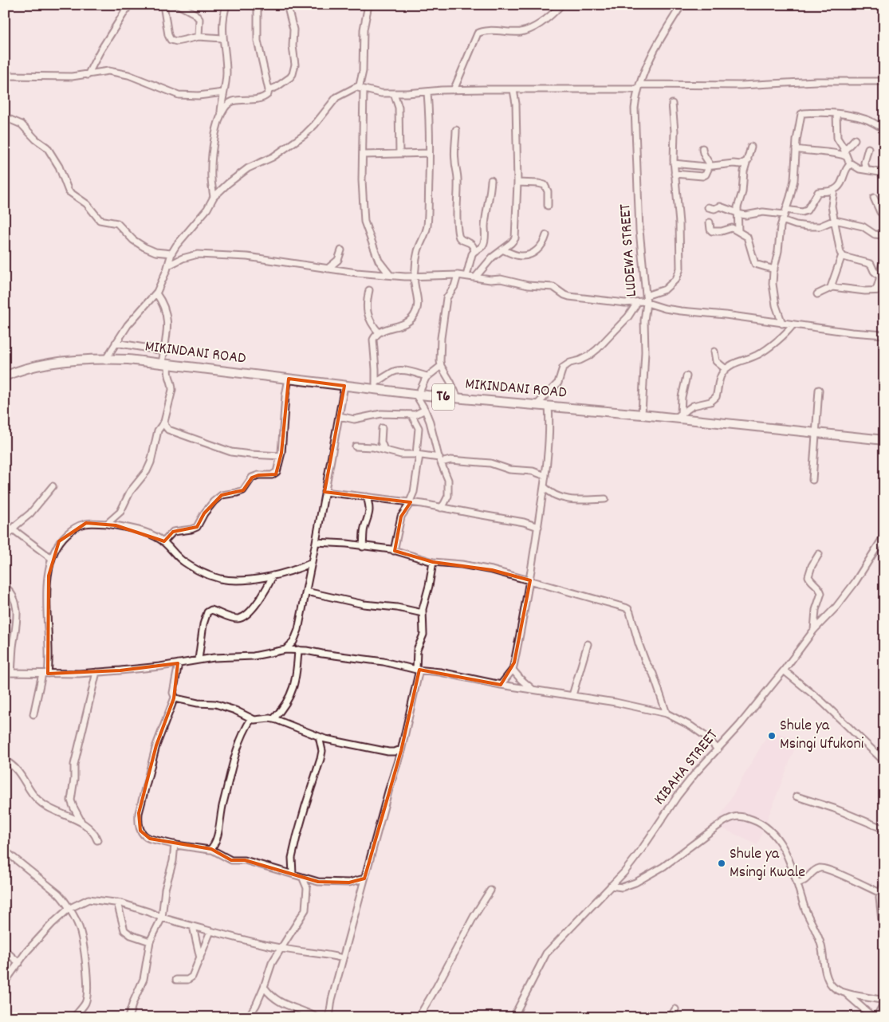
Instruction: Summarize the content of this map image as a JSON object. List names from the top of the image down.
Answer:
{
  "streets": {
    "highway": ["MIKINDANI ROAD", "T6"],
    "street": ["LUDEWA STREET", "KIBAHA STREET"]
  },
  "crossings": [
    ["LUDEWA STREET", "MIKINDANI ROAD"]
  ],
  "places": ["Shule ya Msingi Ufukoni", "Shule ya Msingi Kwale"]
}
